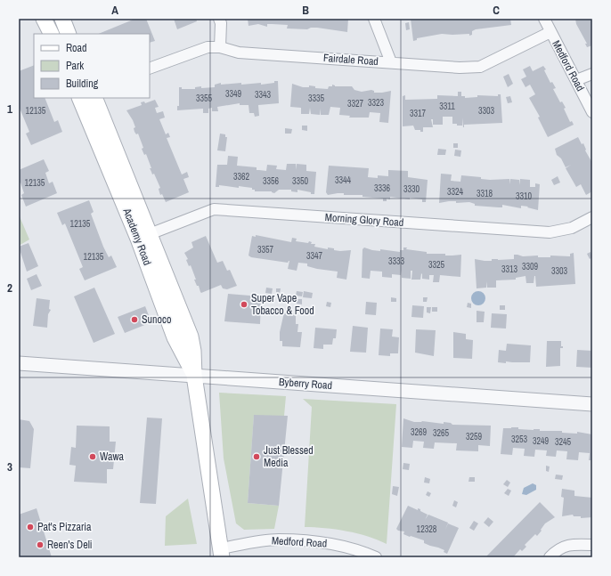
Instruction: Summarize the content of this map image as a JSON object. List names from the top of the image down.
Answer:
{
  "streets": {
    "main road": ["Academy Road"],
    "street": [
      "Fairdale Road",
      "Medford Road",
      "Morning Glory Road",
      "Byberry Road"
    ]
  },
  "crossings": [
    ["Fairdale Road", "Medford Road"],
    ["Medford Road", "Academy Road"],
    ["Morning Glory Road", "Academy Road"],
    ["Academy Road", "Byberry Road"]
  ],
  "places": [
    "Super Vape Tobacco & Food",
    "Sunoco",
    "Wawa",
    "Just Blessed Media",
    "Pat's Pizzaria",
    "Reen's Deli"
  ],
  "house_numbers": [
    "3349",
    "3343",
    "3355",
    "3335",
    "3323",
    "3327",
    "3311",
    "12135",
    "3303",
    "3317",
    "3362",
    "3344",
    "3356",
    "3350",
    "12135",
    "3336",
    "3330",
    "3324",
    "3318",
    "3310",
    "12135",
    "3357",
    "3347",
    "12135",
    "3333",
    "3325",
    "3309",
    "3313",
    "3303",
    "3269",
    "3265",
    "3259",
    "3253",
    "3249",
    "3245",
    "12328"
  ],
  "legend": ["Road", "Park", "Building"],
  "grid": {
    "columns": ["A", "B", "C"],
    "rows": ["1", "2", "3"]
  }
}
